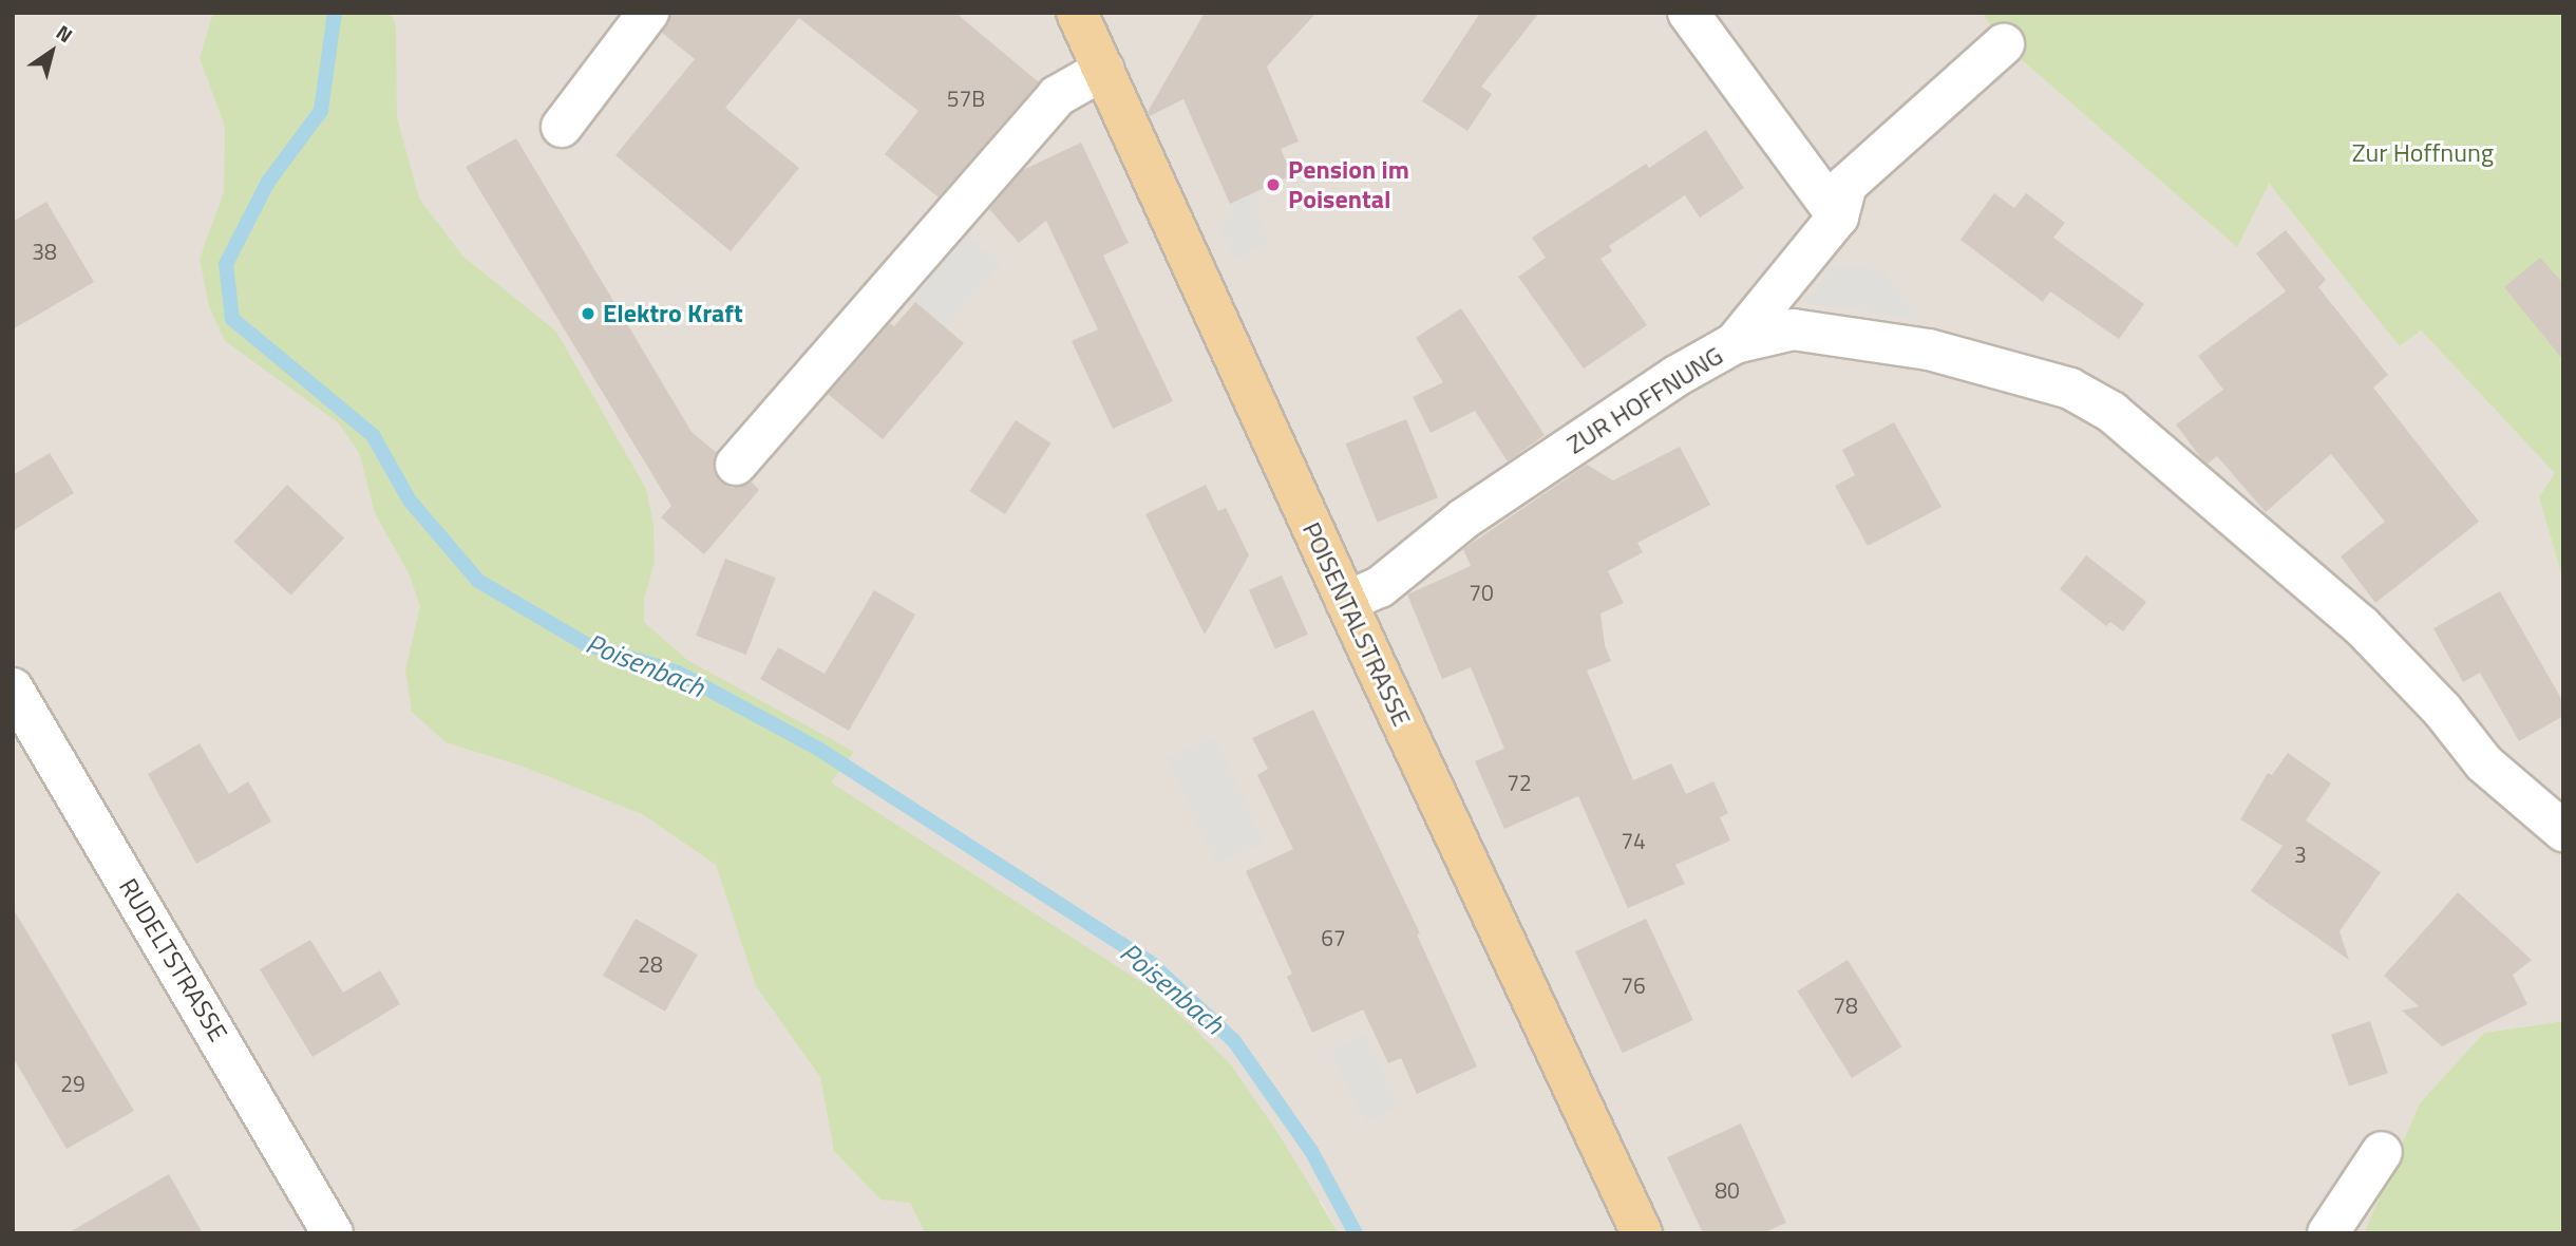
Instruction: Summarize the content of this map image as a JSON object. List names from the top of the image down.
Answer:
{
  "streets": {
    "main road": ["POISENTALSTRASSE"],
    "street": ["ZUR HOFFNUNG", "RUDELTSTRASSE"]
  },
  "crossings": [
    ["ZUR HOFFNUNG", "POISENTALSTRASSE"]
  ],
  "water": ["Poisenbach"],
  "parks": ["Zur Hoffnung"],
  "places": ["Pension im Poisental", "Elektro Kraft"],
  "house_numbers": [
    "57B",
    "38",
    "70",
    "72",
    "74",
    "3",
    "67",
    "28",
    "76",
    "78",
    "29",
    "80"
  ],
  "north": "top right"
}
